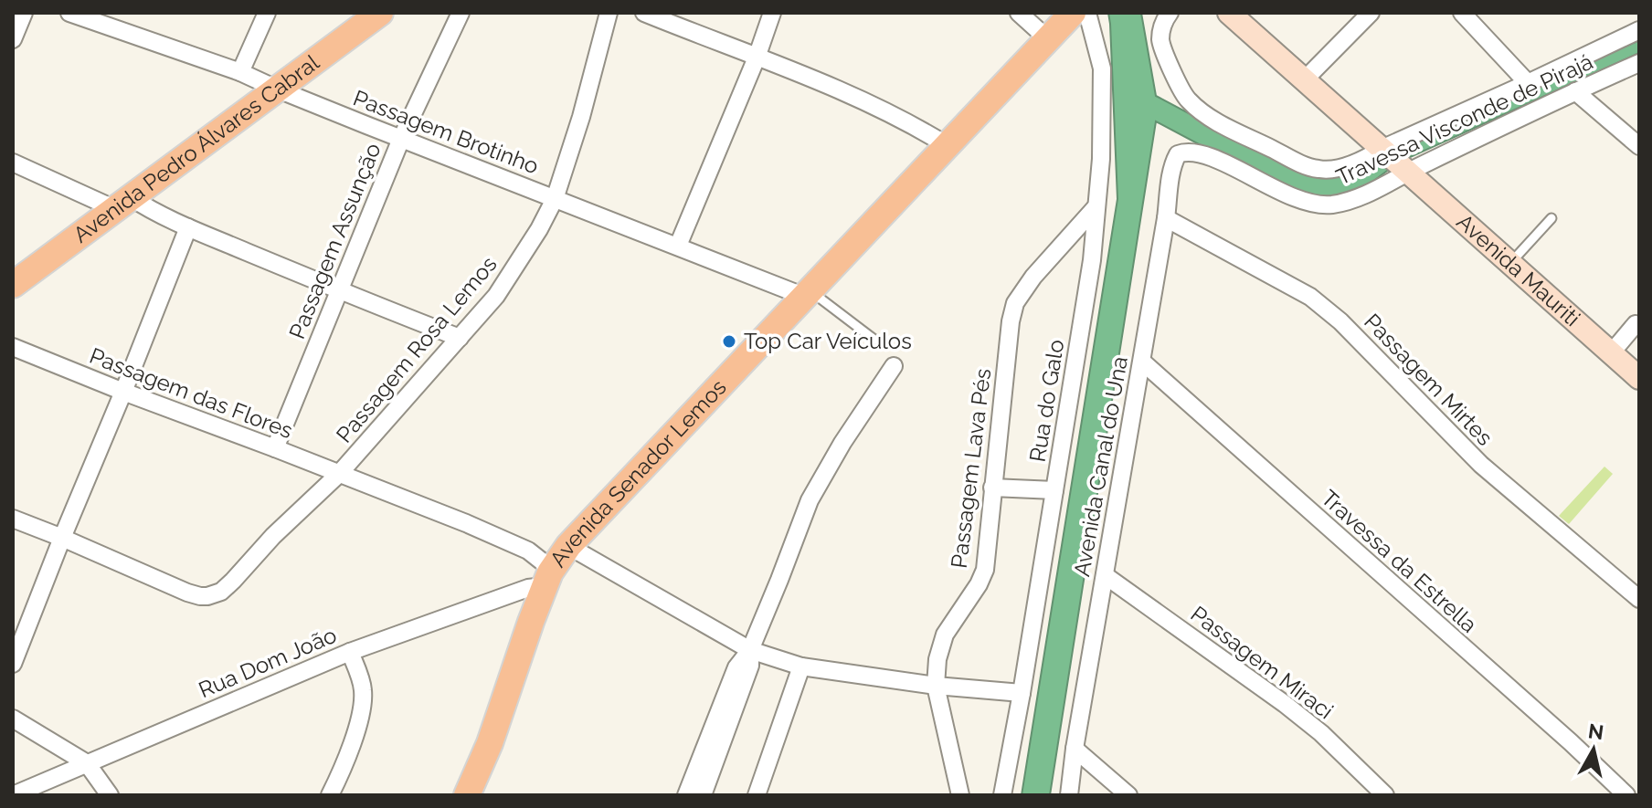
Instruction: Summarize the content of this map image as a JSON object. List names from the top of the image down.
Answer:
{
  "streets": {
    "main road": ["Avenida Pedro Álvares Cabral", "Avenida Mauriti", "Avenida Senador Lemos"],
    "street": [
      "Travessa Visconde de Pirajá",
      "Passagem Brotinho",
      "Passagem Assunção",
      "Passagem Rosa Lemos",
      "Passagem Mirtes",
      "Passagem das Flores",
      "Rua do Galo",
      "Avenida Canal do Una",
      "Passagem Lava Pés",
      "Travessa da Estrella",
      "Rua Dom João",
      "Passagem Miraci"
    ]
  },
  "crossings": [
    ["Travessa Visconde de Pirajá", "Avenida Mauriti"],
    ["Travessa Visconde de Pirajá", "Avenida Canal do Una"],
    ["Passagem Brotinho", "Avenida Pedro Álvares Cabral"],
    ["Passagem Brotinho", "Passagem Assunção"],
    ["Passagem Brotinho", "Passagem Rosa Lemos"],
    ["Passagem Brotinho", "Avenida Senador Lemos"],
    ["Passagem Assunção", "Passagem das Flores"],
    ["Passagem Rosa Lemos", "Passagem das Flores"],
    ["Passagem Mirtes", "Avenida Canal do Una"],
    ["Passagem das Flores", "Avenida Senador Lemos"],
    ["Passagem das Flores", "Rua Dom João"],
    ["Rua do Galo", "Passagem Lava Pés"],
    ["Avenida Canal do Una", "Travessa da Estrella"],
    ["Avenida Canal do Una", "Passagem Miraci"],
    ["Avenida Senador Lemos", "Rua Dom João"]
  ],
  "places": ["Top Car Veículos"],
  "north": "top"
}
